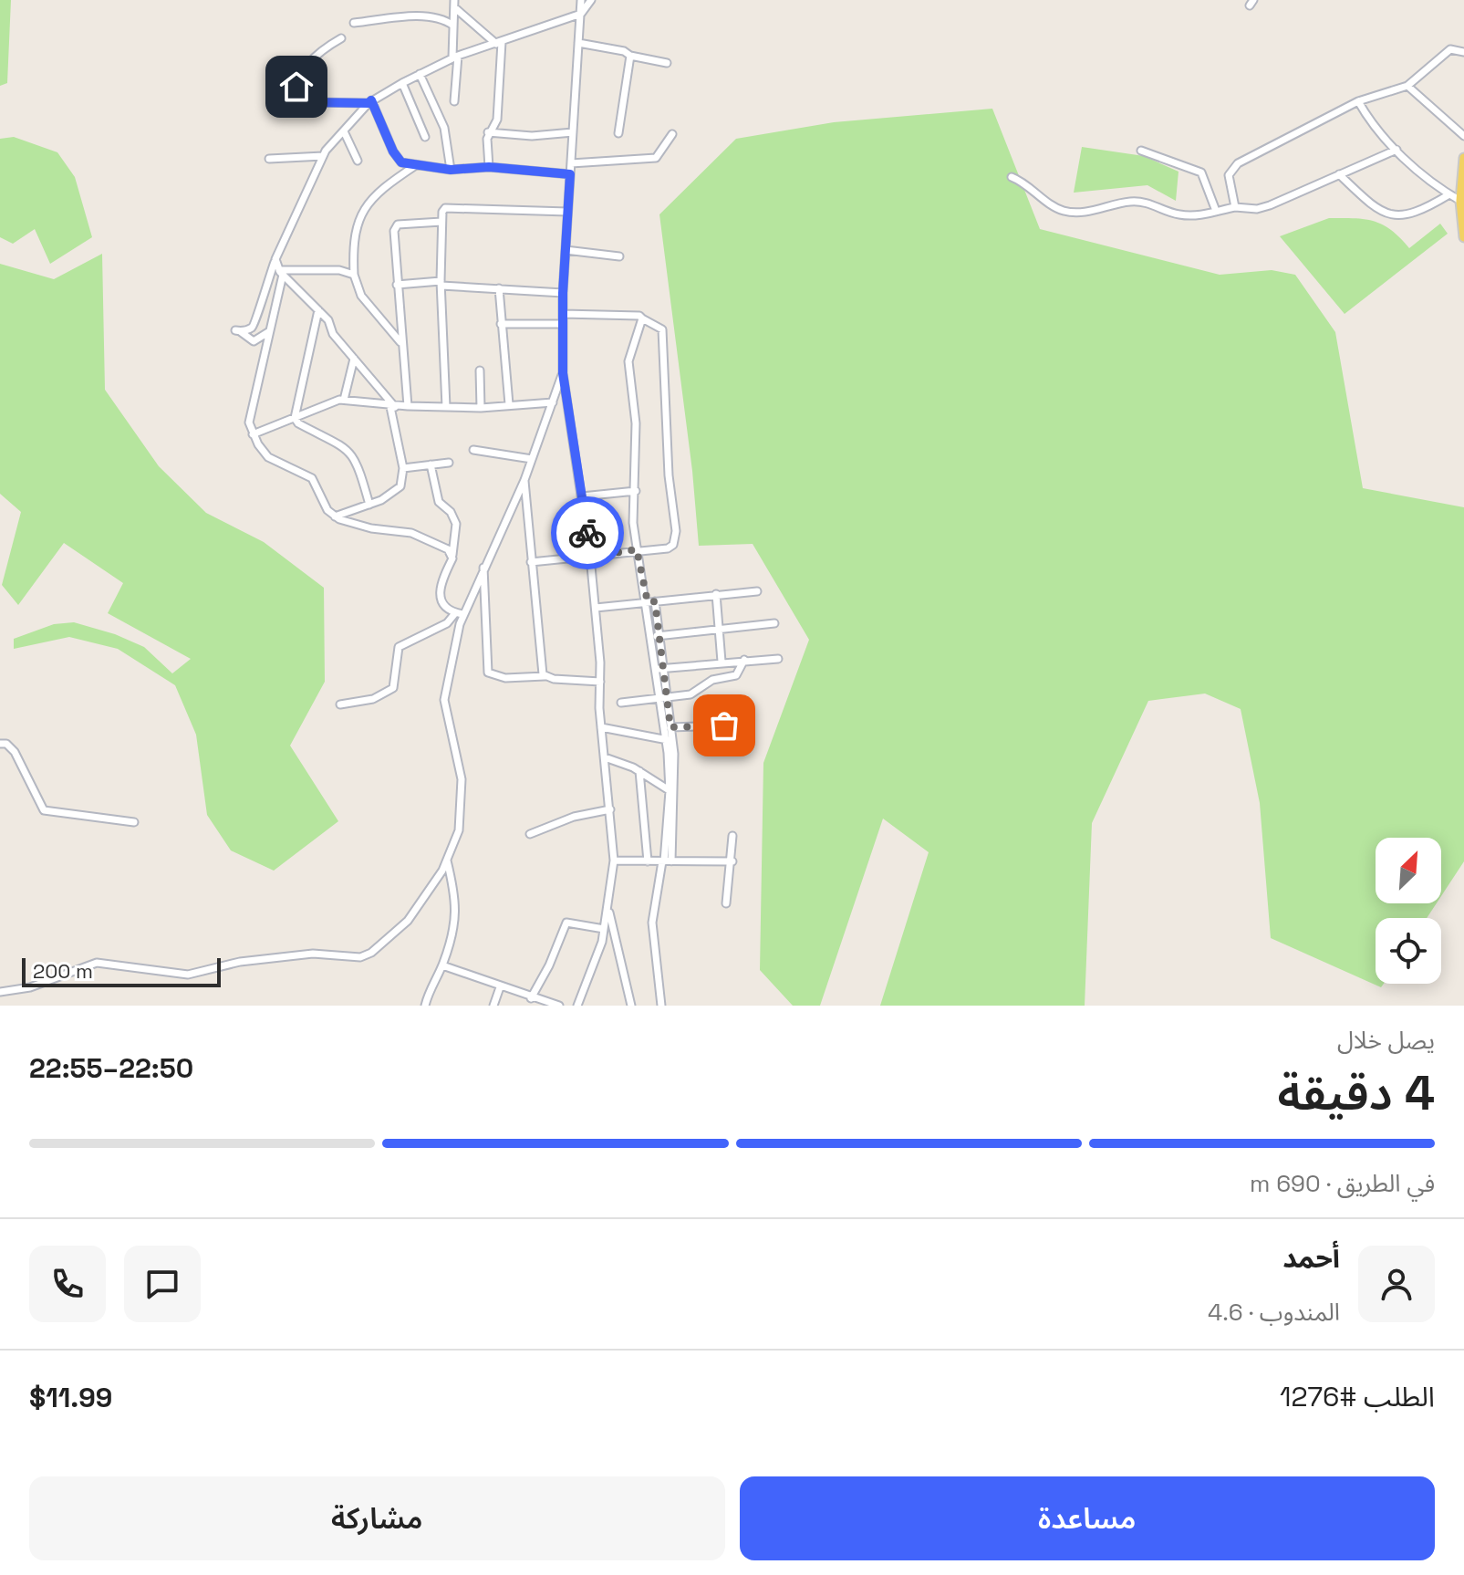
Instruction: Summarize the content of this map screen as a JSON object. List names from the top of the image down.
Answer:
{
  "scale_bar": "200 m",
  "north": "top right",
  "page": {
    "scale": "200 m",
    "heading": ["4 دقيقة", "يصل خلال", "22:50–22:55"],
    "panel": [
      "أحمد",
      "المندوب · 4.6",
      "الطلب #1276",
      "$11.99"
    ],
    "bar": "في الطريق · 690 m",
    "buttons": ["مساعدة", "مشاركة"]
  }
}
